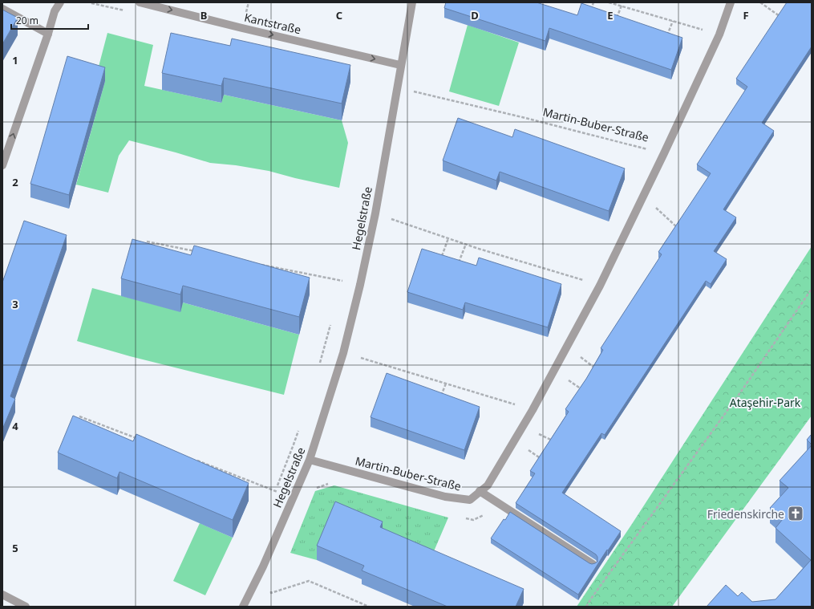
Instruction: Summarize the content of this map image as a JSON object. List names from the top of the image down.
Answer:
{
  "streets": {
    "street": ["Kantstraße", "Martin-Buber-Straße", "Hegelstraße"]
  },
  "crossings": [
    ["Kantstraße", "Hegelstraße"],
    ["Martin-Buber-Straße", "Hegelstraße"]
  ],
  "one_way": ["Kantstraße"],
  "parks": ["Ataşehir-Park"],
  "places": {
    "church": ["Friedenskirche"]
  },
  "scale_bar": "20 m",
  "grid": {
    "columns": [
      "B",
      "C",
      "D",
      "E",
      "F"
    ],
    "rows": [
      "1",
      "2",
      "3",
      "4",
      "5"
    ]
  }
}
